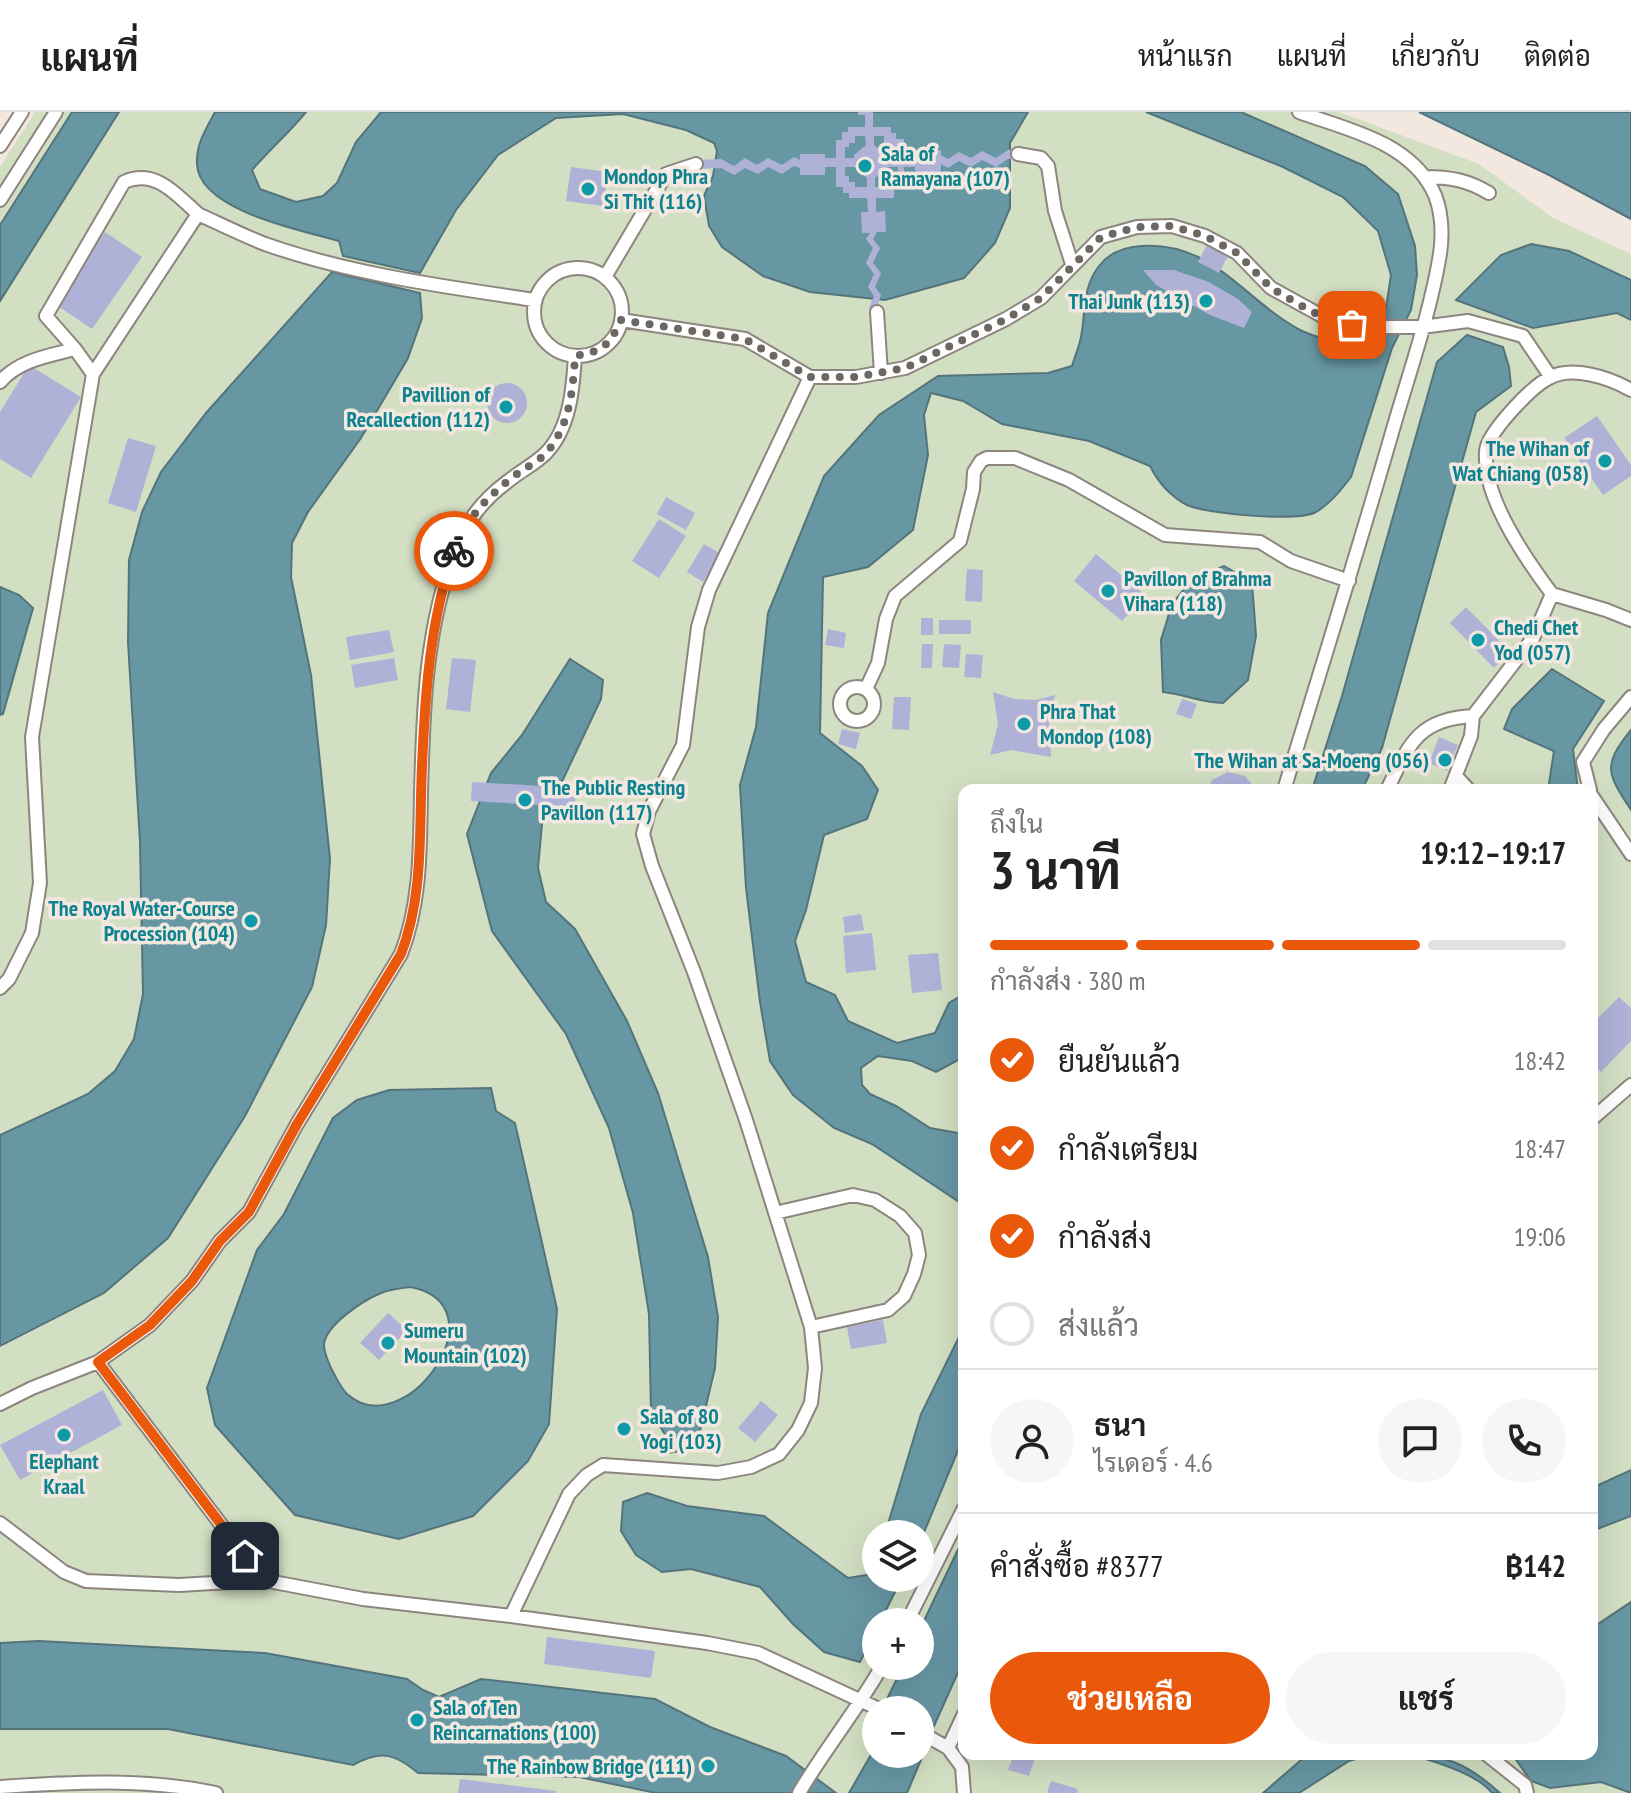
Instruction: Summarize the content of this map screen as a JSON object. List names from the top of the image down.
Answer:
{
  "places": [
    "Sala of Ramayana (107)",
    "Mondop Phra Si Thit (116)",
    "Thai Junk (113)",
    "Pavillion of Recallection (112)",
    "The Wihan of Wat Chiang (058)",
    "Pavillon of Brahma Vihara (118)",
    "Chedi Chet Yod (057)",
    "Phra That Mondop (108)",
    "The Wihan at Sa-Moeng (056)",
    "The Public Resting Pavillon (117)",
    "The Royal Water-Course Procession (104)",
    "Sumeru Mountain (102)",
    "Sala of 80 Yogi (103)",
    "Elephant Kraal",
    "Sala of Ten Reincarnations (100)",
    "The Rainbow Bridge (111)"
  ],
  "page": {
    "header": "แผนที่",
    "nav": [
      "หน้าแรก",
      "แผนที่",
      "เกี่ยวกับ",
      "ติดต่อ"
    ],
    "heading": ["3 นาที", "ถึงใน", "19:12–19:17"],
    "panel": [
      "ธนา",
      "ไรเดอร์ · 4.6",
      "คำสั่งซื้อ #8377",
      "฿142"
    ],
    "bar": "กำลังส่ง · 380 m",
    "list": [
      ["ยืนยันแล้ว", "18:42"],
      ["กำลังเตรียม", "18:47"],
      ["กำลังส่ง", "19:06"],
      "ส่งแล้ว"
    ],
    "map_buttons": ["+", "−"],
    "buttons": ["ช่วยเหลือ", "แชร์"]
  }
}
